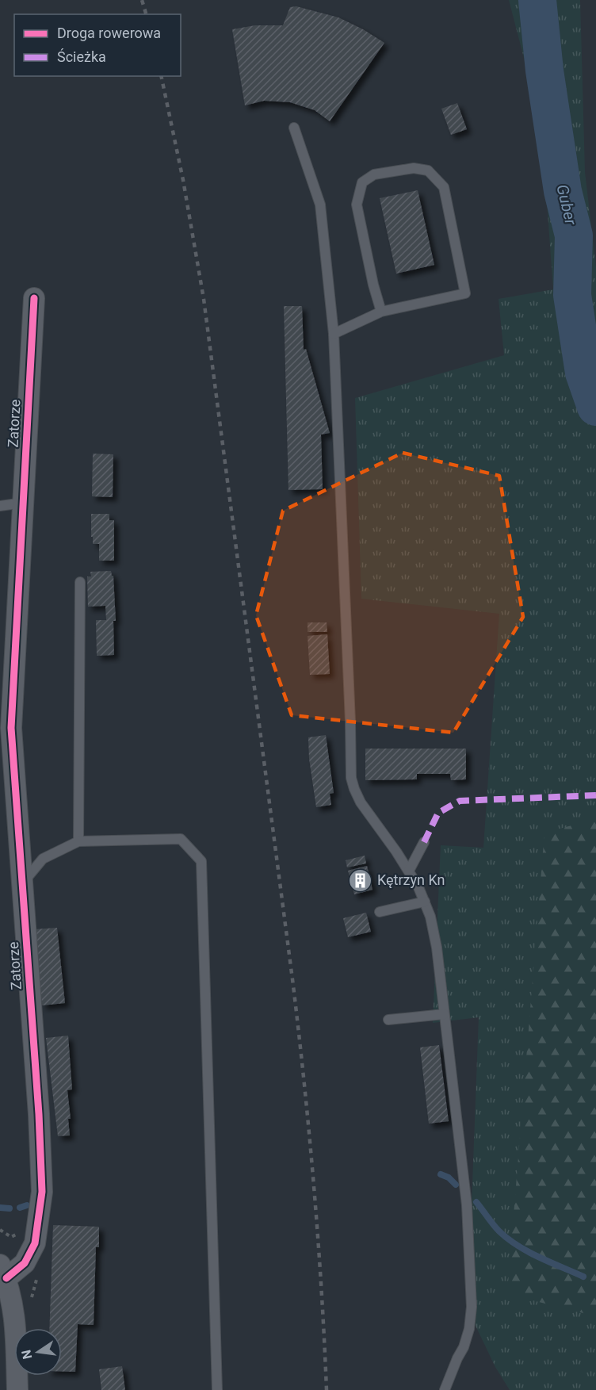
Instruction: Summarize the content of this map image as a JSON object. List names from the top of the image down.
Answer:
{
  "streets": {
    "street": ["Zatorze"]
  },
  "water": ["Guber"],
  "places": {
    "building": ["Kętrzyn Kn"]
  },
  "legend": ["Droga rowerowa", "Ścieżka"],
  "north": "left"
}
